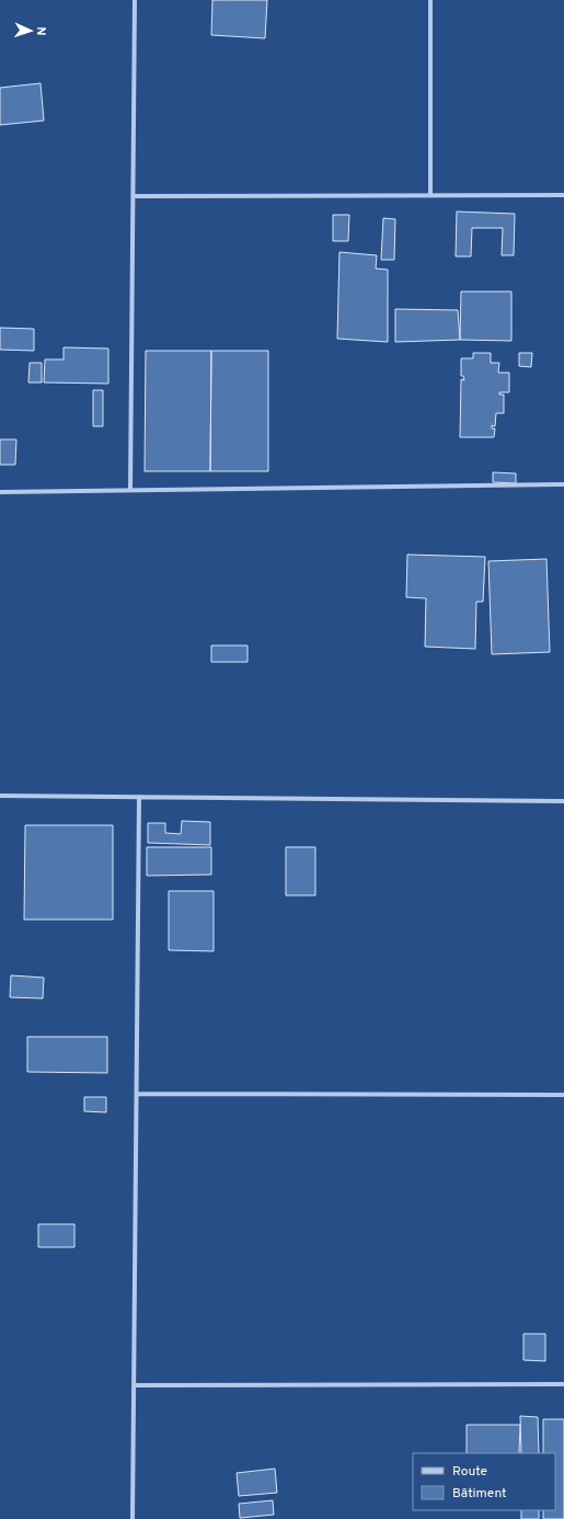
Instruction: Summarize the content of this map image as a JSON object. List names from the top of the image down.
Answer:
{
  "legend": ["Route", "Bâtiment"],
  "north": "right"
}
